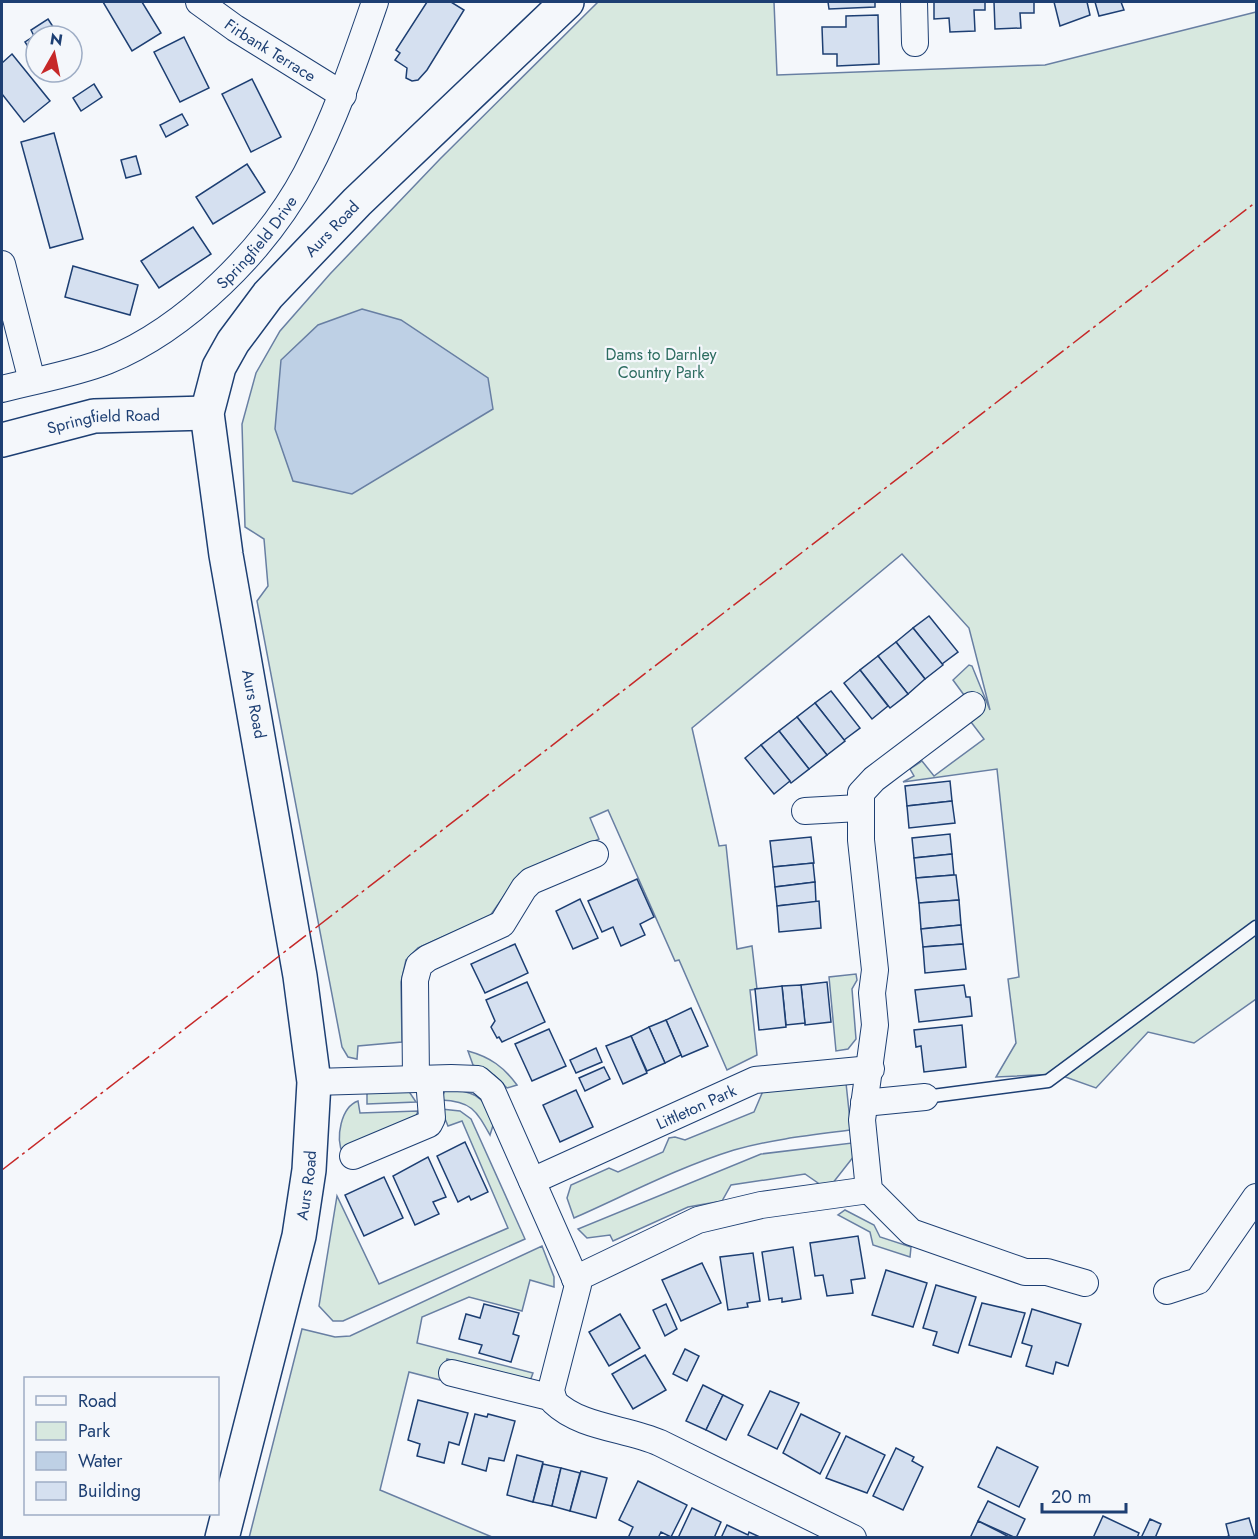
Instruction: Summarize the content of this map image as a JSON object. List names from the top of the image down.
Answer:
{
  "streets": {
    "street": [
      "Firbank Terrace",
      "Aurs Road",
      "Springfield Drive",
      "Springfield Road",
      "Littleton Park"
    ]
  },
  "crossings": [
    ["Firbank Terrace", "Springfield Drive"],
    ["Aurs Road", "Springfield Road"]
  ],
  "parks": ["Dams to Darnley Country Park"],
  "legend": [
    "Road",
    "Park",
    "Water",
    "Building"
  ],
  "scale_bar": "20 m",
  "north": "top"
}
